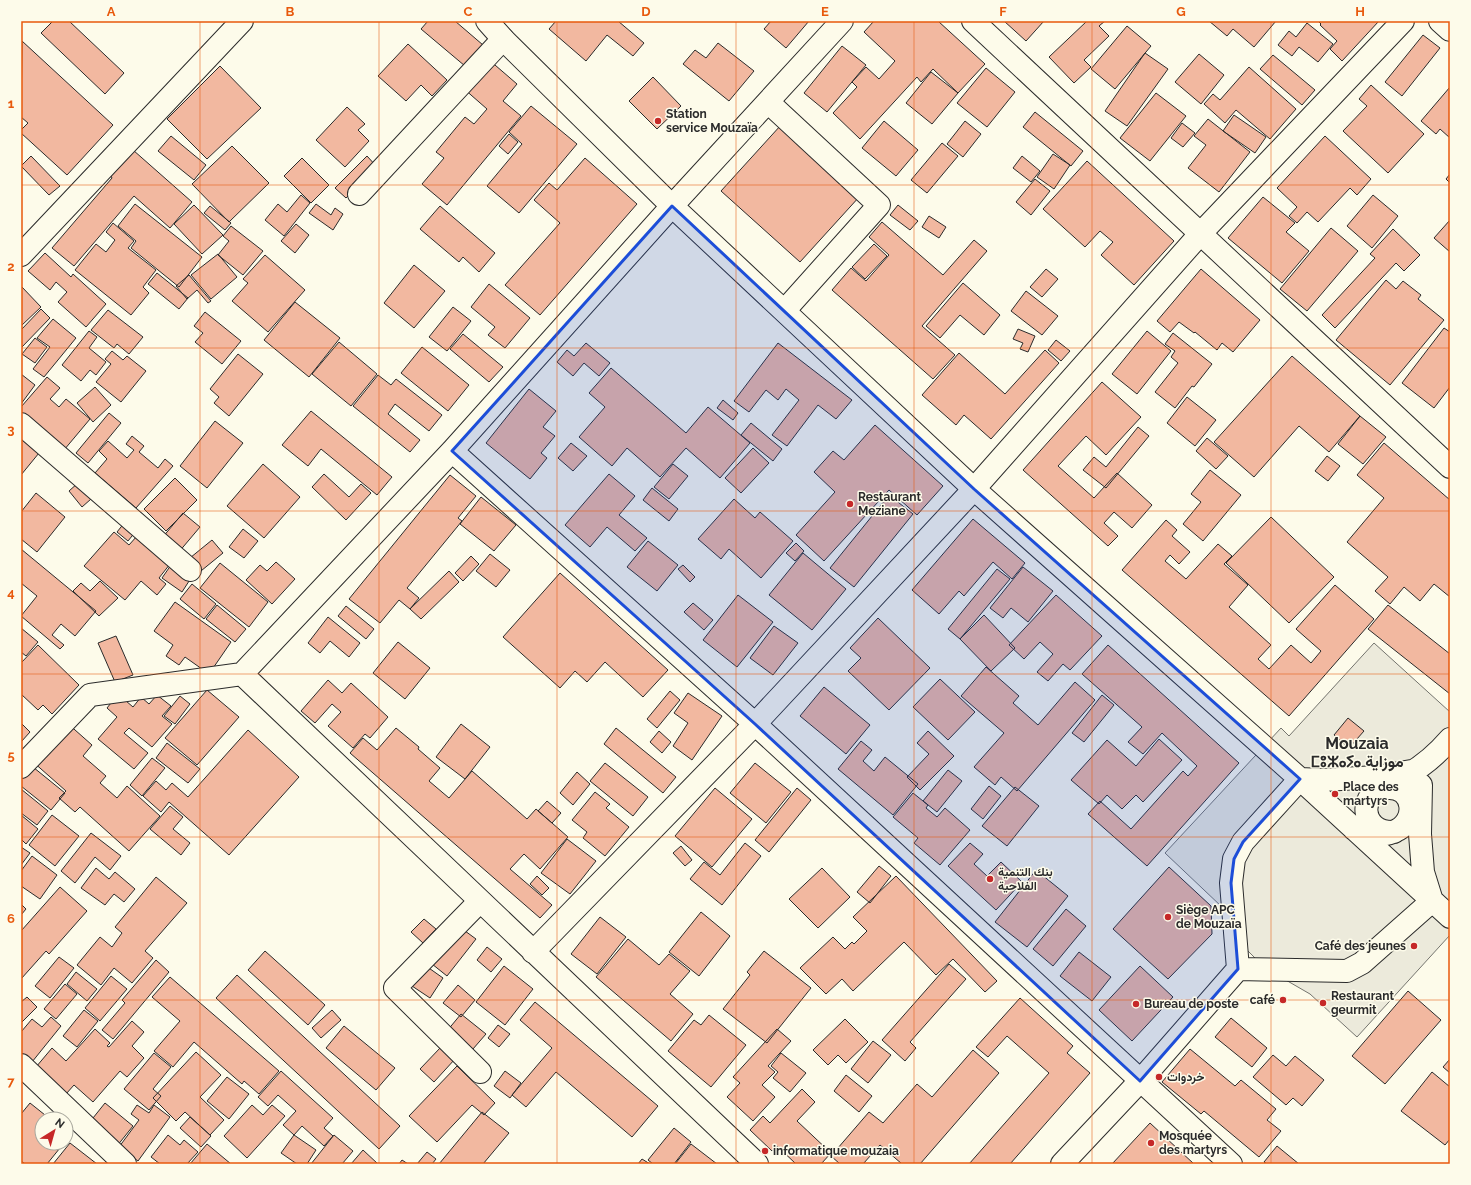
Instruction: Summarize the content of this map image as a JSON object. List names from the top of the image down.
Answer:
{
  "districts": ["Mouzaia ⵎⵓⵣⴰⵢⴰ موزاية"],
  "places": [
    "Station service Mouzaïa",
    "Restaurant Meziane",
    "Place des martyrs",
    "بنك التنمية الفلاحية",
    "Siège APC de Mouzaïa",
    "Café des jeunes",
    "café",
    "Restaurant geurmit",
    "Bureau de poste",
    "خردوات",
    "Mosquée des martyrs",
    "informatique mouzaia"
  ],
  "north": "top right",
  "grid": {
    "columns": [
      "A",
      "B",
      "C",
      "D",
      "E",
      "F",
      "G",
      "H"
    ],
    "rows": [
      "1",
      "2",
      "3",
      "4",
      "5",
      "6",
      "7"
    ]
  }
}
